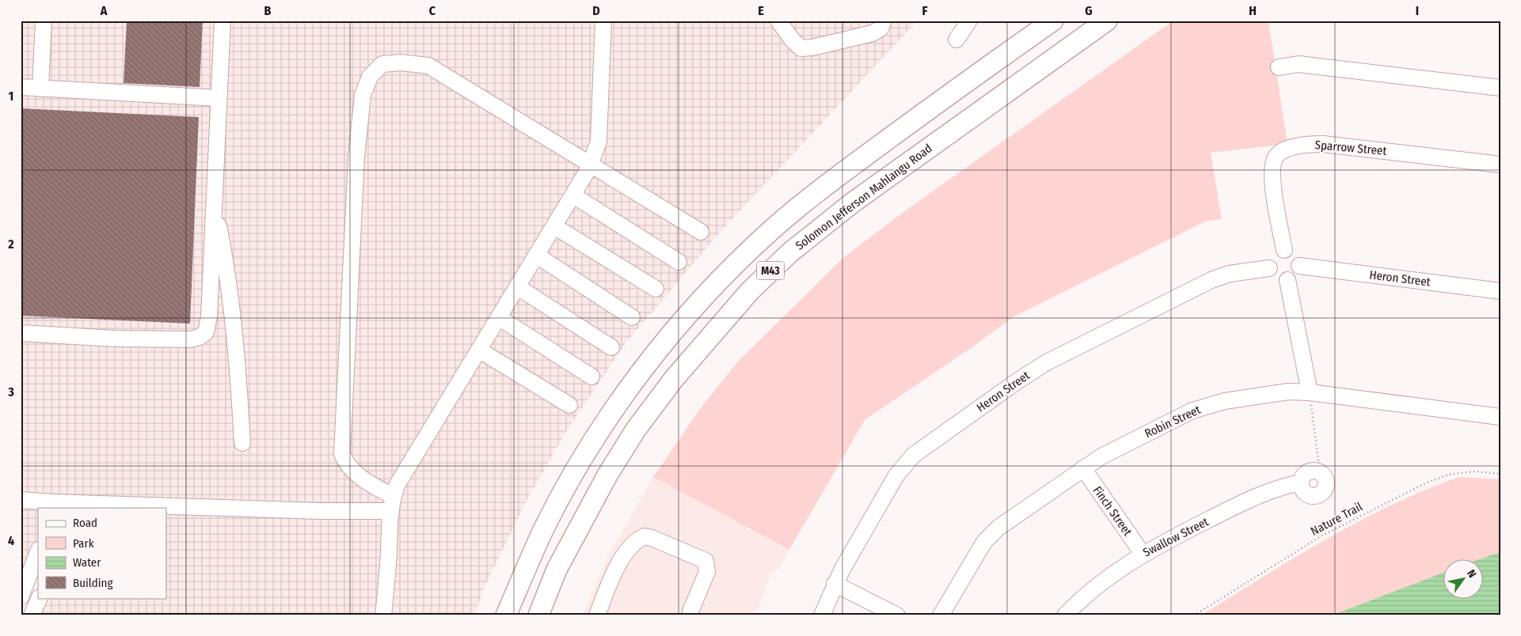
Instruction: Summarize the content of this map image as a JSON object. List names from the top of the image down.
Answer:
{
  "streets": {
    "main road": ["Solomon Jefferson Mahlangu Road", "M43"],
    "street": [
      "Sparrow Street",
      "Heron Street",
      "Robin Street",
      "Finch Street",
      "Swallow Street"
    ],
    "path": ["Nature Trail"]
  },
  "crossings": [
    ["Sparrow Street", "Heron Street"],
    ["Robin Street", "Finch Street"],
    ["Finch Street", "Swallow Street"]
  ],
  "legend": [
    "Road",
    "Park",
    "Water",
    "Building"
  ],
  "north": "top right",
  "grid": {
    "columns": [
      "A",
      "B",
      "C",
      "D",
      "E",
      "F",
      "G",
      "H",
      "I"
    ],
    "rows": [
      "1",
      "2",
      "3",
      "4"
    ]
  }
}
